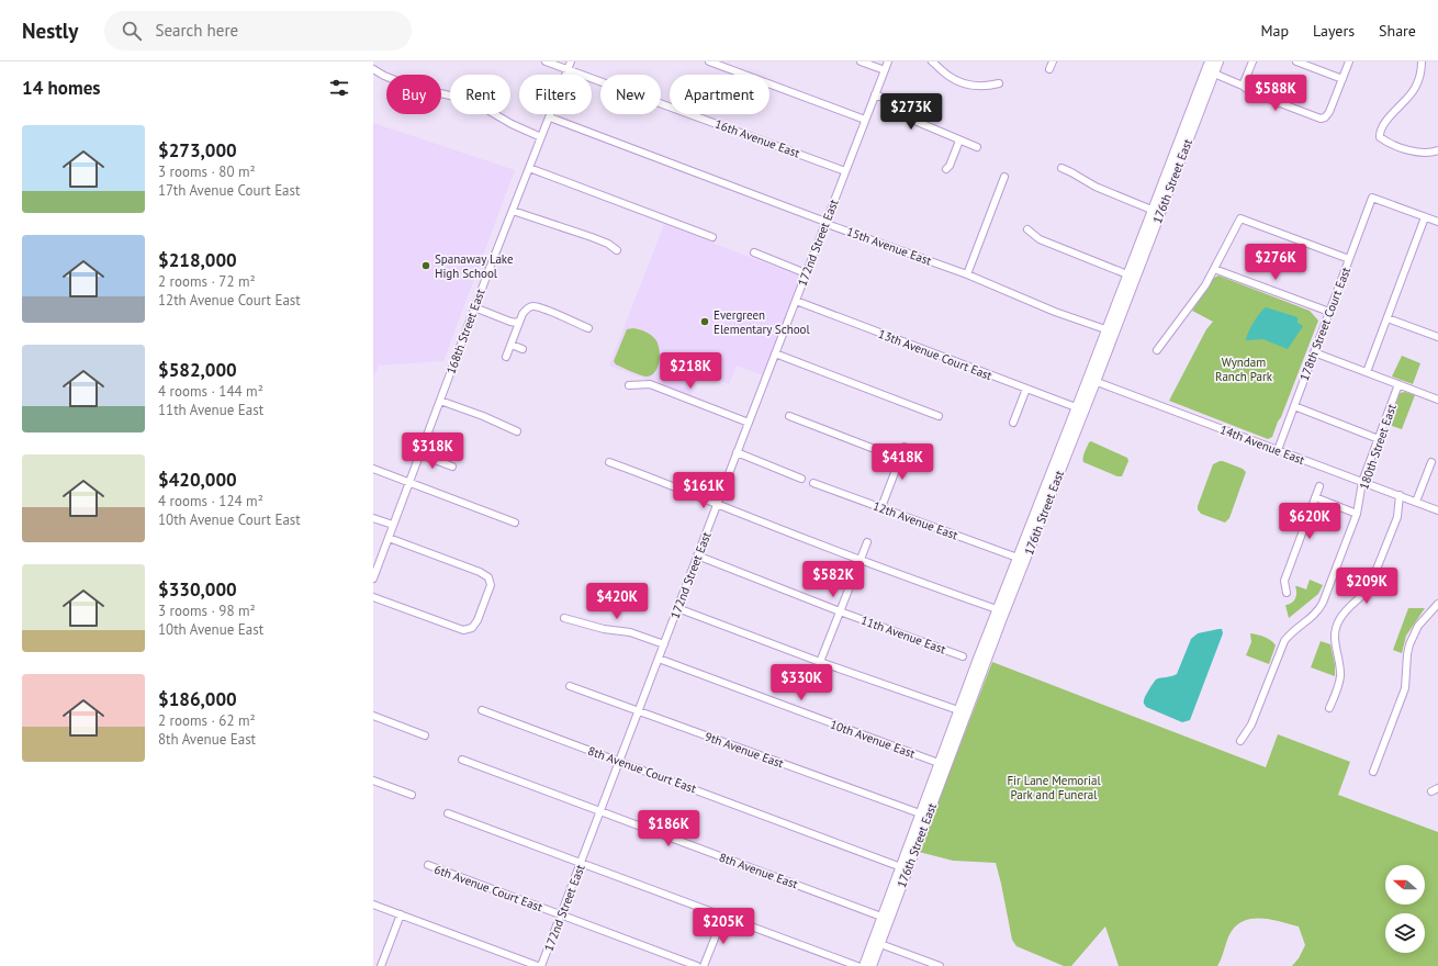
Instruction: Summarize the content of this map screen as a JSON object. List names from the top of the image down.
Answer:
{
  "streets": {
    "main road": ["176th Street East"],
    "street": [
      "16th Avenue East",
      "172nd Street East",
      "15th Avenue East",
      "178th Street Court East",
      "168th Street East",
      "13th Avenue Court East",
      "14th Avenue East",
      "180th Street East",
      "12th Avenue East",
      "11th Avenue East",
      "10th Avenue East",
      "9th Avenue East",
      "8th Avenue Court East",
      "8th Avenue East",
      "6th Avenue Court East"
    ]
  },
  "crossings": [
    ["16th Avenue East", "172nd Street East"],
    ["16th Avenue East", "168th Street East"],
    ["176th Street East", "15th Avenue East"],
    ["176th Street East", "13th Avenue Court East"],
    ["176th Street East", "14th Avenue East"],
    ["176th Street East", "12th Avenue East"],
    ["176th Street East", "10th Avenue East"],
    ["176th Street East", "9th Avenue East"],
    ["176th Street East", "8th Avenue Court East"],
    ["176th Street East", "8th Avenue East"],
    ["172nd Street East", "15th Avenue East"],
    ["172nd Street East", "13th Avenue Court East"],
    ["172nd Street East", "11th Avenue East"],
    ["172nd Street East", "10th Avenue East"],
    ["172nd Street East", "9th Avenue East"],
    ["172nd Street East", "8th Avenue Court East"],
    ["172nd Street East", "8th Avenue East"],
    ["172nd Street East", "6th Avenue Court East"],
    ["15th Avenue East", "168th Street East"],
    ["178th Street Court East", "14th Avenue East"],
    ["14th Avenue East", "180th Street East"]
  ],
  "parks": ["Wyndam Ranch Park", "Fir Lane Memorial Park and Funeral"],
  "places": ["Spanaway Lake High School", "Evergreen Elementary School"],
  "north": "left",
  "page": {
    "header": "Nestly",
    "search": "Search here",
    "nav": ["Map", "Layers", "Share"],
    "heading": "14 homes",
    "price": [
      "$588K",
      "$273K",
      "$276K",
      "$218K",
      "$318K",
      "$418K",
      "$161K",
      "$620K",
      "$582K",
      "$209K",
      "$420K",
      "$330K",
      "$186K",
      "$205K"
    ],
    "chip": [
      "Buy",
      "Rent",
      "Filters",
      "New",
      "Apartment"
    ],
    "list": [
      {
        "name": "$273,000",
        "note": "3 rooms · 80 m² · 17th Avenue Court East"
      },
      {
        "name": "$218,000",
        "note": "2 rooms · 72 m² · 12th Avenue Court East"
      },
      {
        "name": "$582,000",
        "note": "4 rooms · 144 m² · 11th Avenue East"
      },
      {
        "name": "$420,000",
        "note": "4 rooms · 124 m² · 10th Avenue Court East"
      },
      {
        "name": "$330,000",
        "note": "3 rooms · 98 m² · 10th Avenue East"
      },
      {
        "name": "$186,000",
        "note": "2 rooms · 62 m² · 8th Avenue East"
      }
    ]
  }
}
